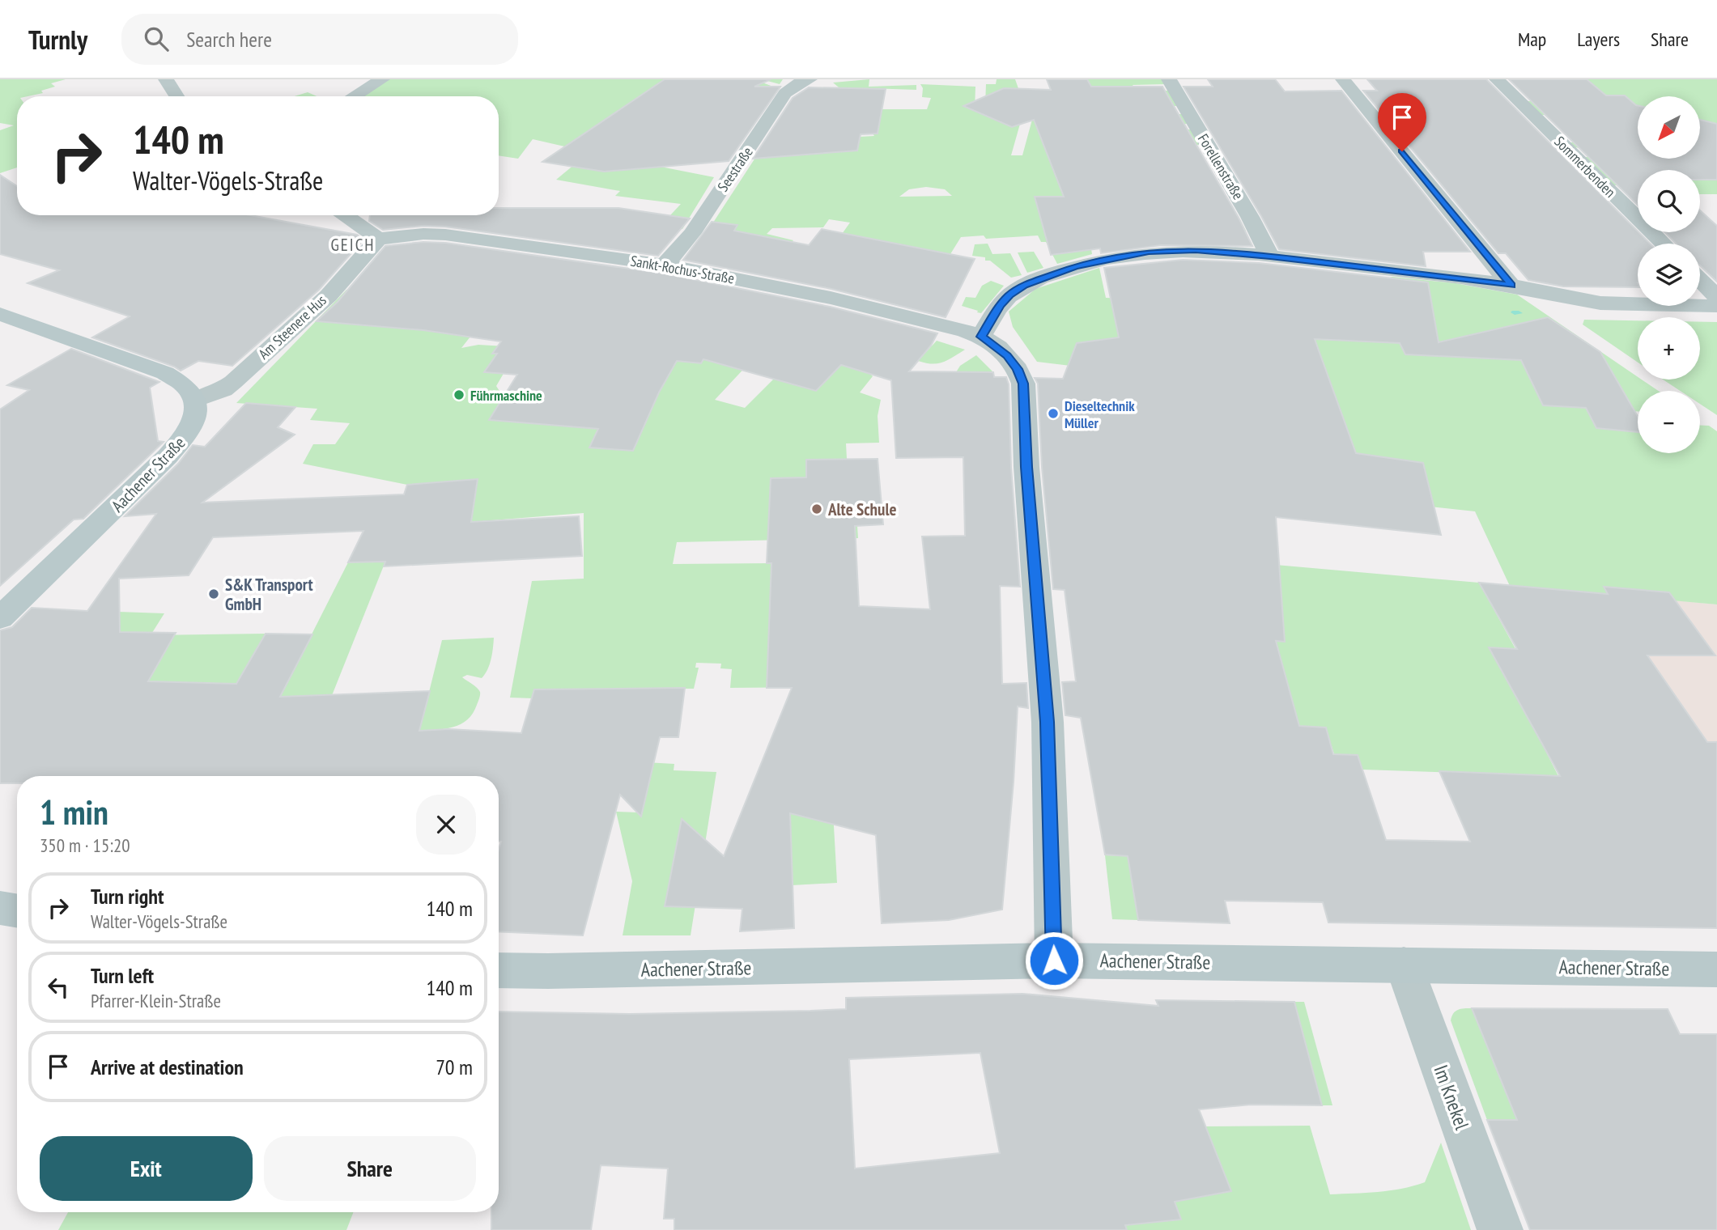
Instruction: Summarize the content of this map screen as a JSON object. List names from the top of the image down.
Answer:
{
  "streets": {
    "street": [
      "Forellenstraße",
      "Sommerbenden",
      "Seestraße",
      "Sankt-Rochus-Straße",
      "Am Steenere Hus",
      "Aachener Straße",
      "Im Knekel"
    ]
  },
  "crossings": [
    ["Seestraße", "Sankt-Rochus-Straße"],
    ["Sankt-Rochus-Straße", "Am Steenere Hus"],
    ["Am Steenere Hus", "Aachener Straße"],
    ["Aachener Straße", "Im Knekel"]
  ],
  "districts": ["GEICH"],
  "places": [
    "Führmaschine",
    "Dieseltechnik Müller",
    "Alte Schule",
    "S&K Transport GmbH"
  ],
  "north": "bottom left",
  "page": {
    "header": "Turnly",
    "search": "Search here",
    "nav": ["Map", "Layers", "Share"],
    "map_buttons": ["+", "−"],
    "turn": ["140 m", "Walter-Vögels-Straße"],
    "heading": ["1 min", "350 m · 15:20"],
    "list": [
      {
        "name": "Turn right",
        "note": "Walter-Vögels-Straße",
        "value": "140 m"
      },
      {
        "name": "Turn left",
        "note": "Pfarrer-Klein-Straße",
        "value": "140 m"
      },
      {
        "name": "Arrive at destination",
        "value": "70 m"
      }
    ],
    "buttons": ["Exit", "Share"]
  }
}
